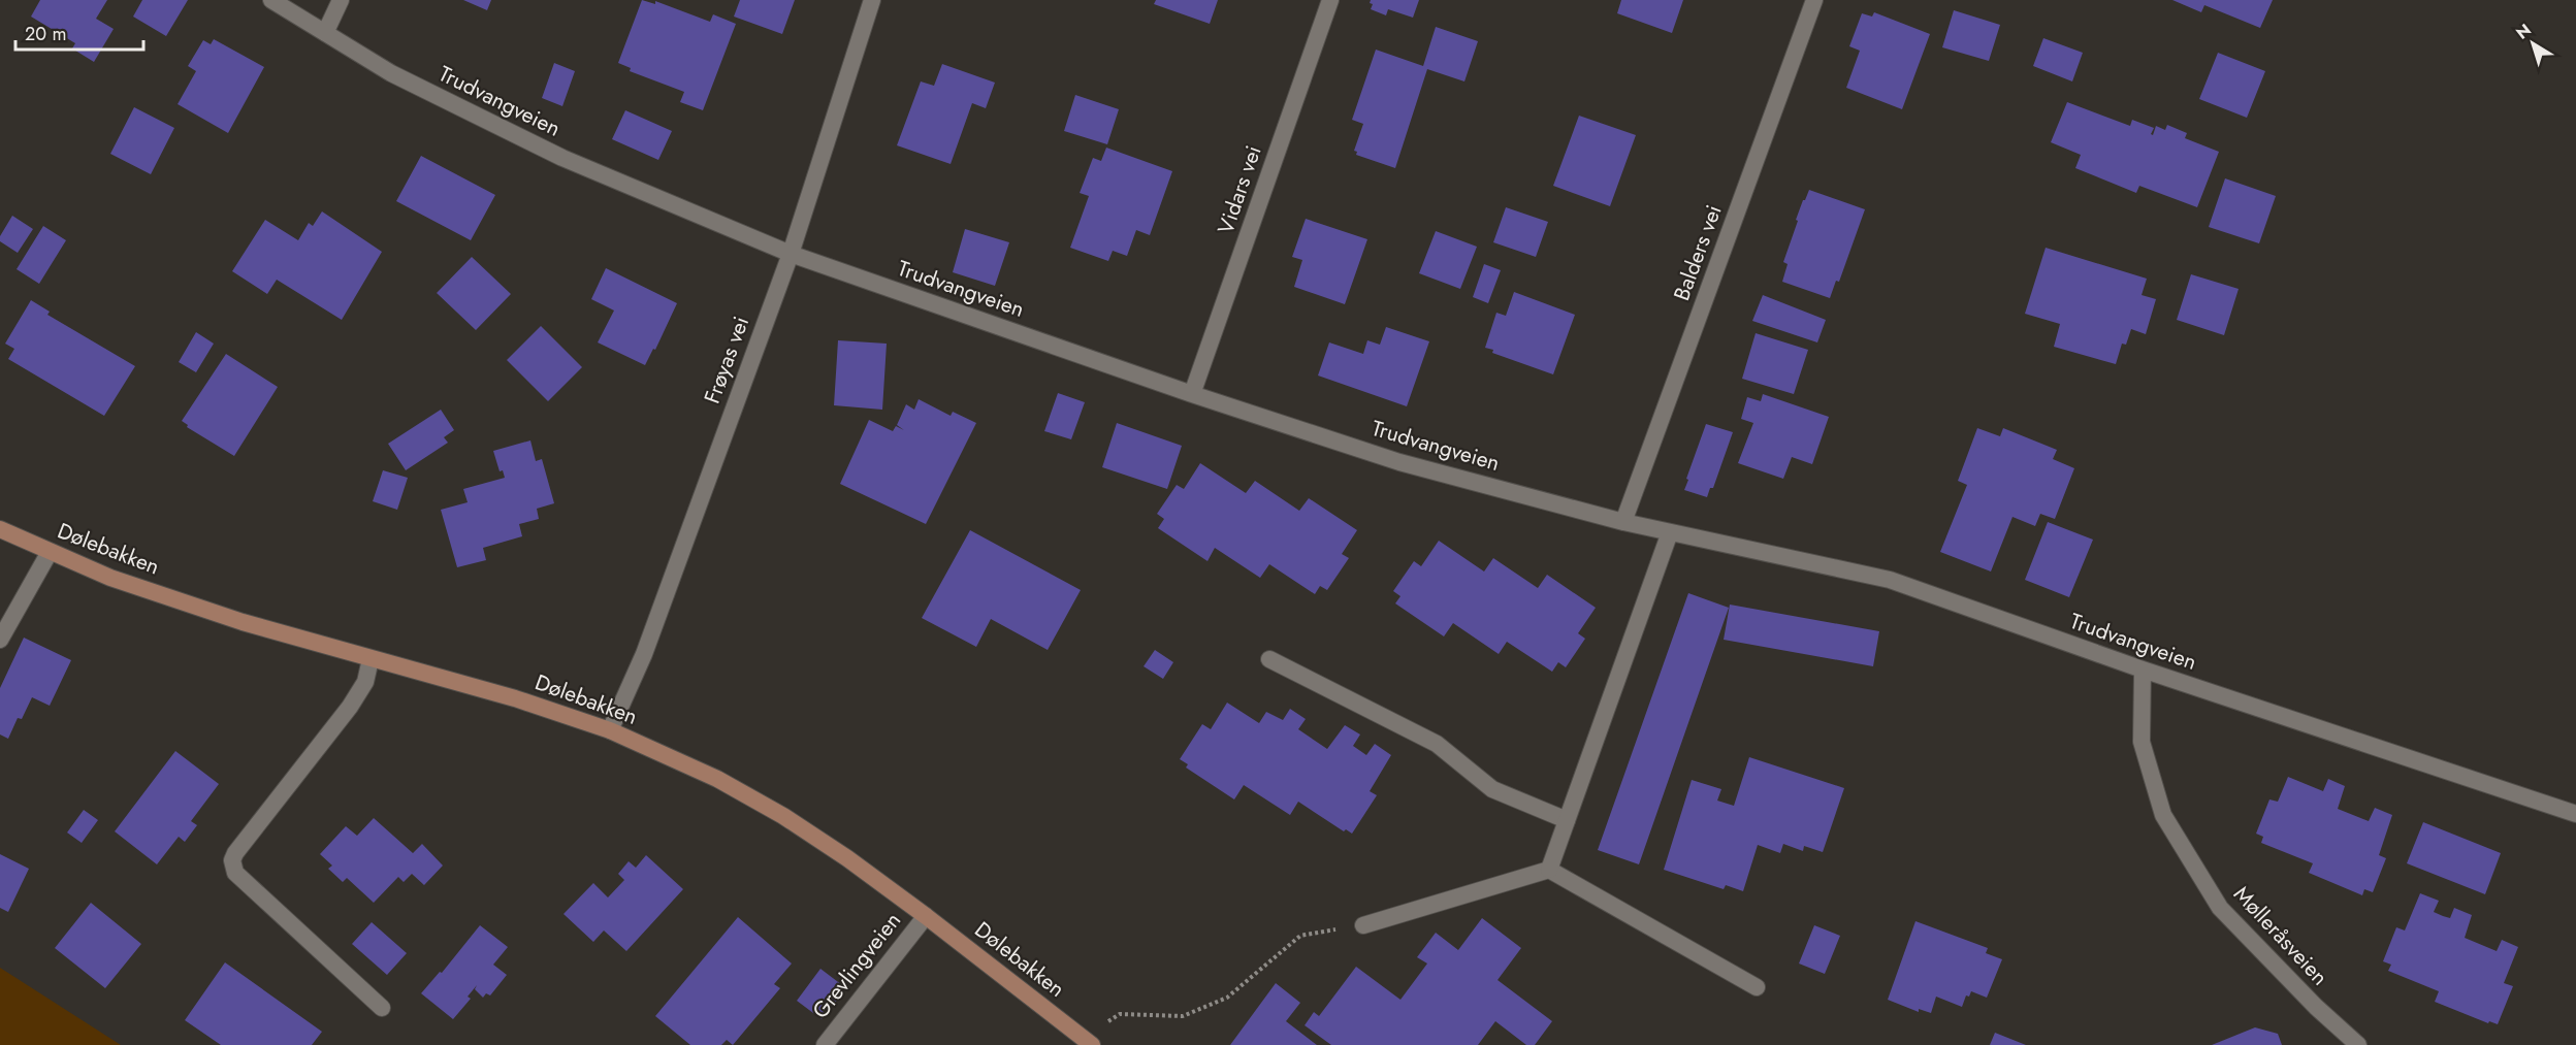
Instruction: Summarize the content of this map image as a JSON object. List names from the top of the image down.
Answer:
{
  "streets": {
    "main road": ["Dølebakken"],
    "street": [
      "Trudvangveien",
      "Vidars vei",
      "Balders vei",
      "Frøyas vei",
      "Mølleråsveien",
      "Grevlingveien"
    ]
  },
  "crossings": [
    ["Trudvangveien", "Vidars vei"],
    ["Trudvangveien", "Balders vei"],
    ["Trudvangveien", "Frøyas vei"],
    ["Trudvangveien", "Mølleråsveien"],
    ["Frøyas vei", "Dølebakken"],
    ["Dølebakken", "Grevlingveien"]
  ],
  "scale_bar": "20 m",
  "north": "top left"
}
